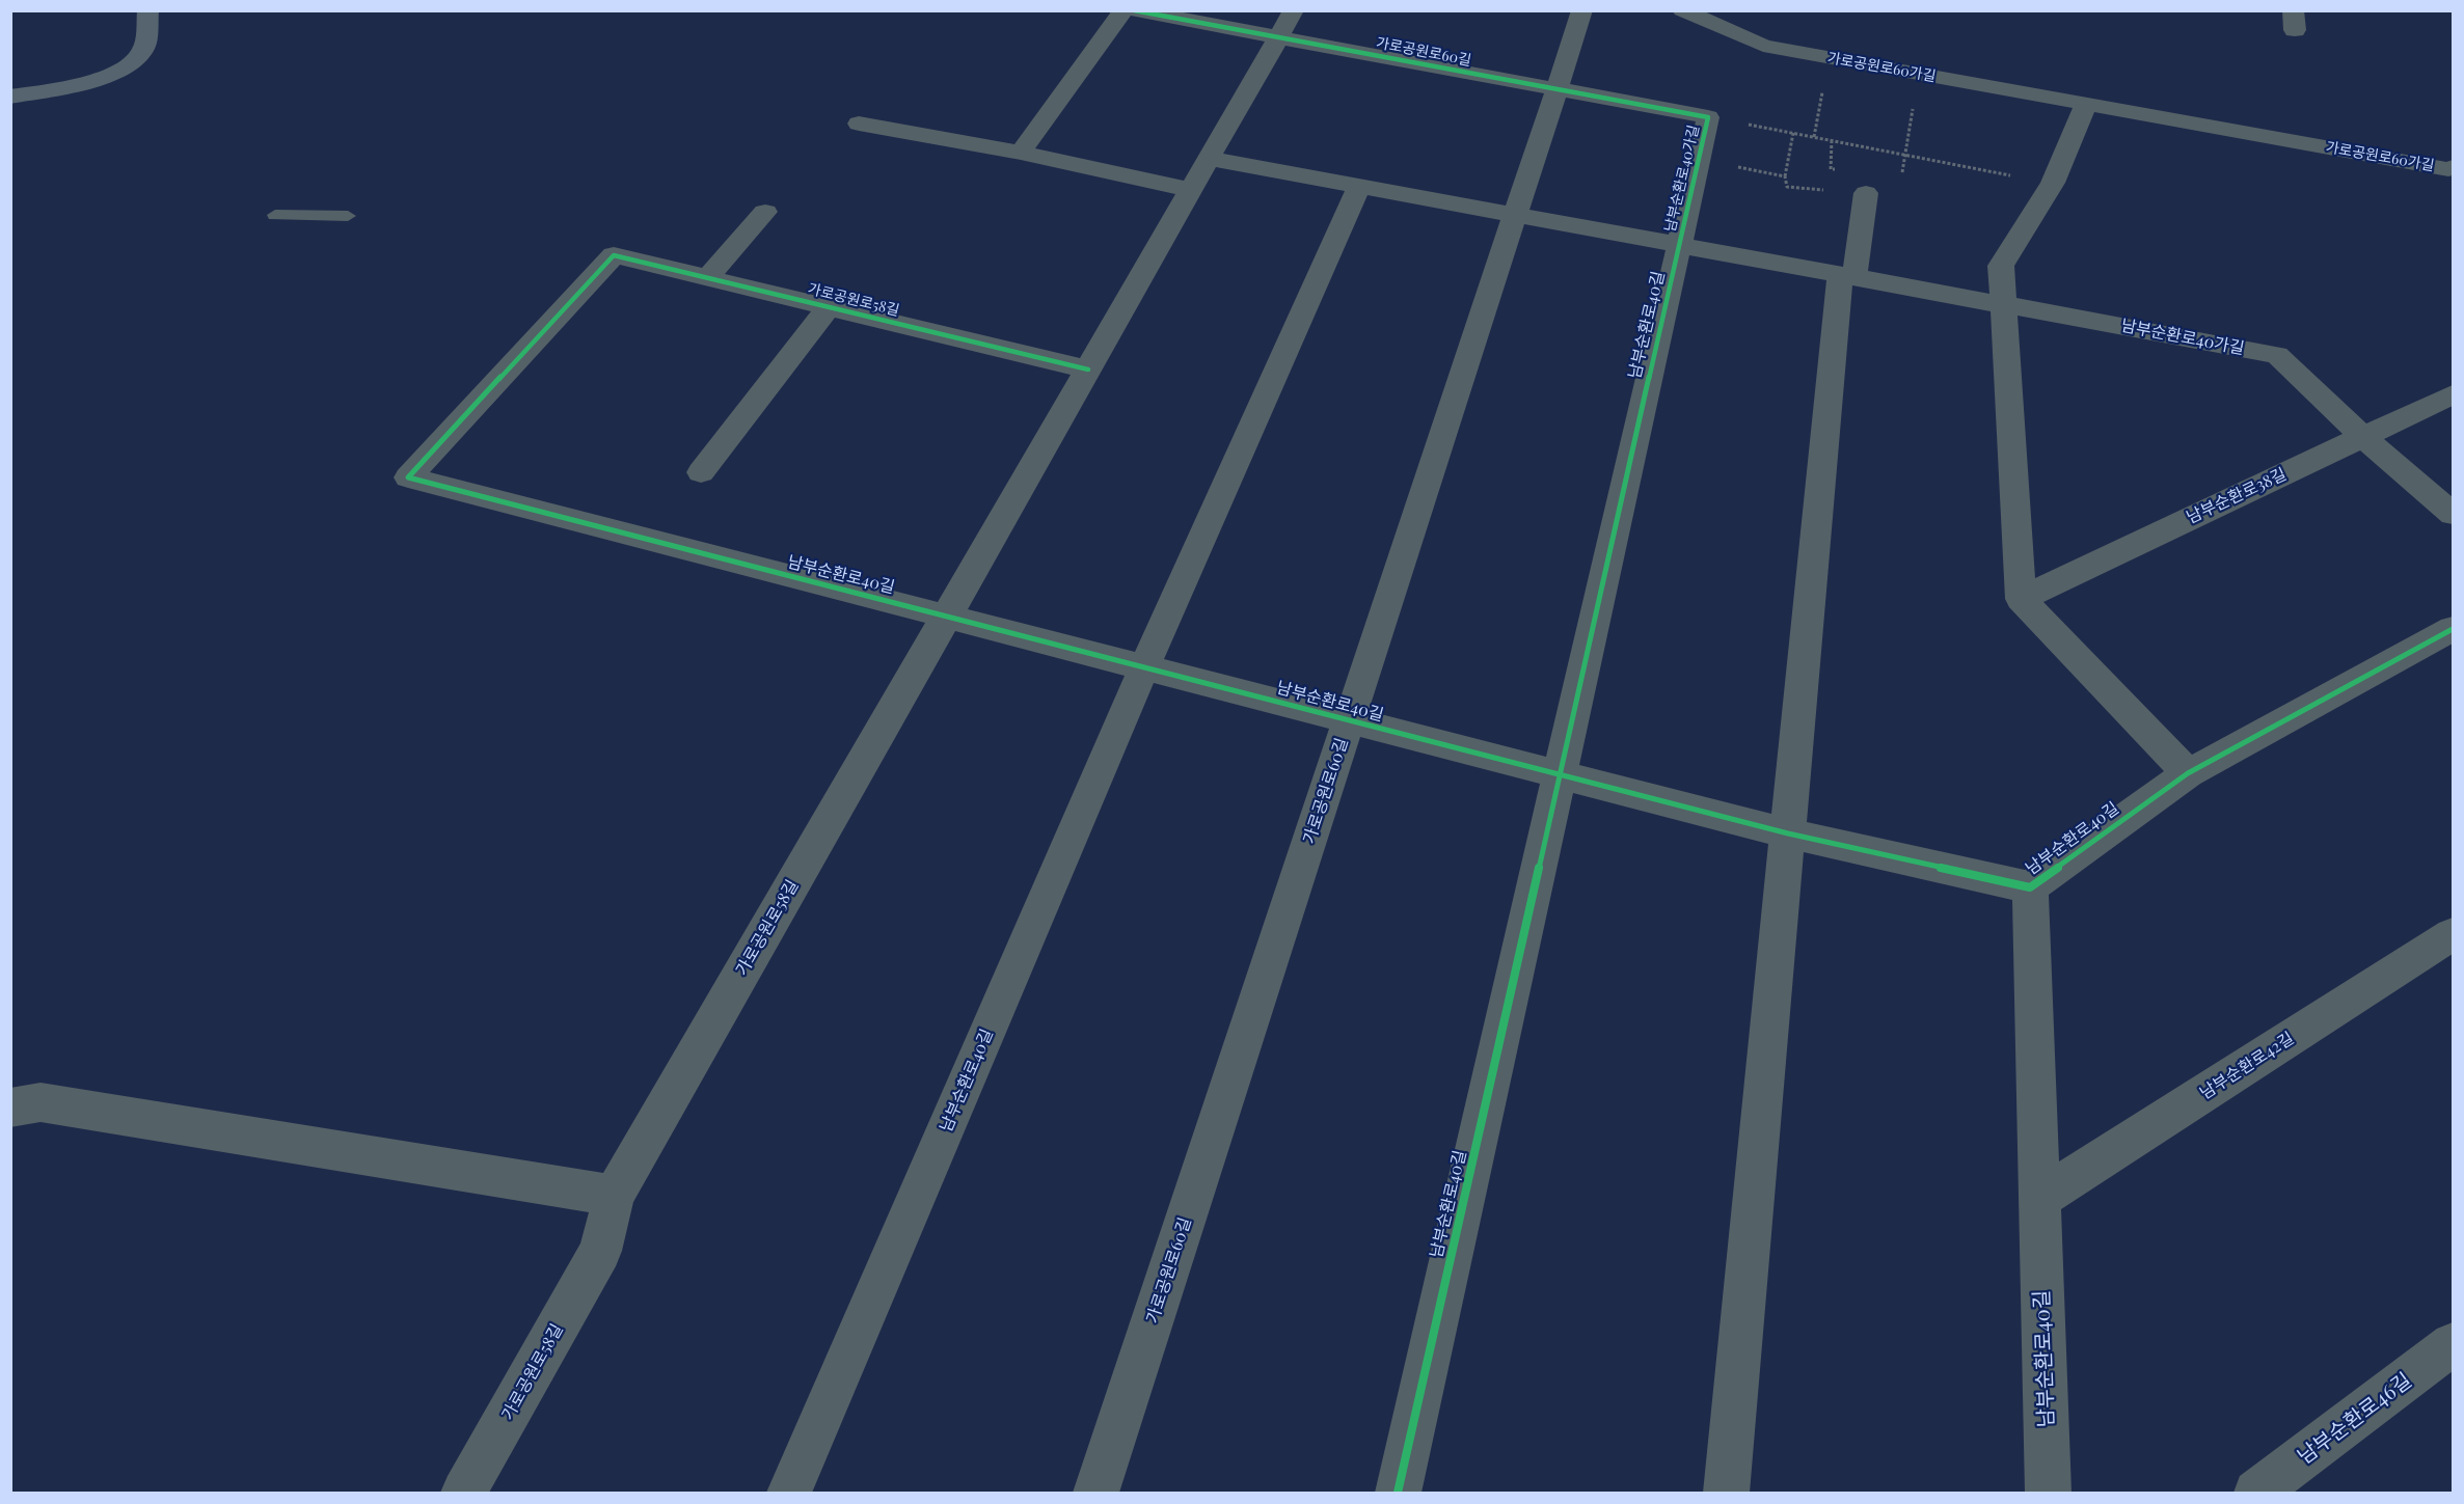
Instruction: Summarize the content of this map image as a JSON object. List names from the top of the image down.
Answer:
{
  "streets": {
    "street": [
      "가로공원로60길",
      "가로공원로60가길",
      "남부순환로40가길",
      "가로공원로58길",
      "남부순환로40길",
      "남부순환로38길",
      "남부순환로42길",
      "남부순환로46길"
    ]
  },
  "crossings": [
    ["가로공원로60길", "남부순환로40가길"],
    ["가로공원로60길", "가로공원로58길"],
    ["가로공원로60길", "남부순환로40길"],
    ["남부순환로40가길", "가로공원로58길"],
    ["남부순환로40가길", "남부순환로40길"],
    ["남부순환로40가길", "남부순환로38길"],
    ["가로공원로58길", "남부순환로40길"],
    ["남부순환로40길", "남부순환로42길"]
  ]
}
